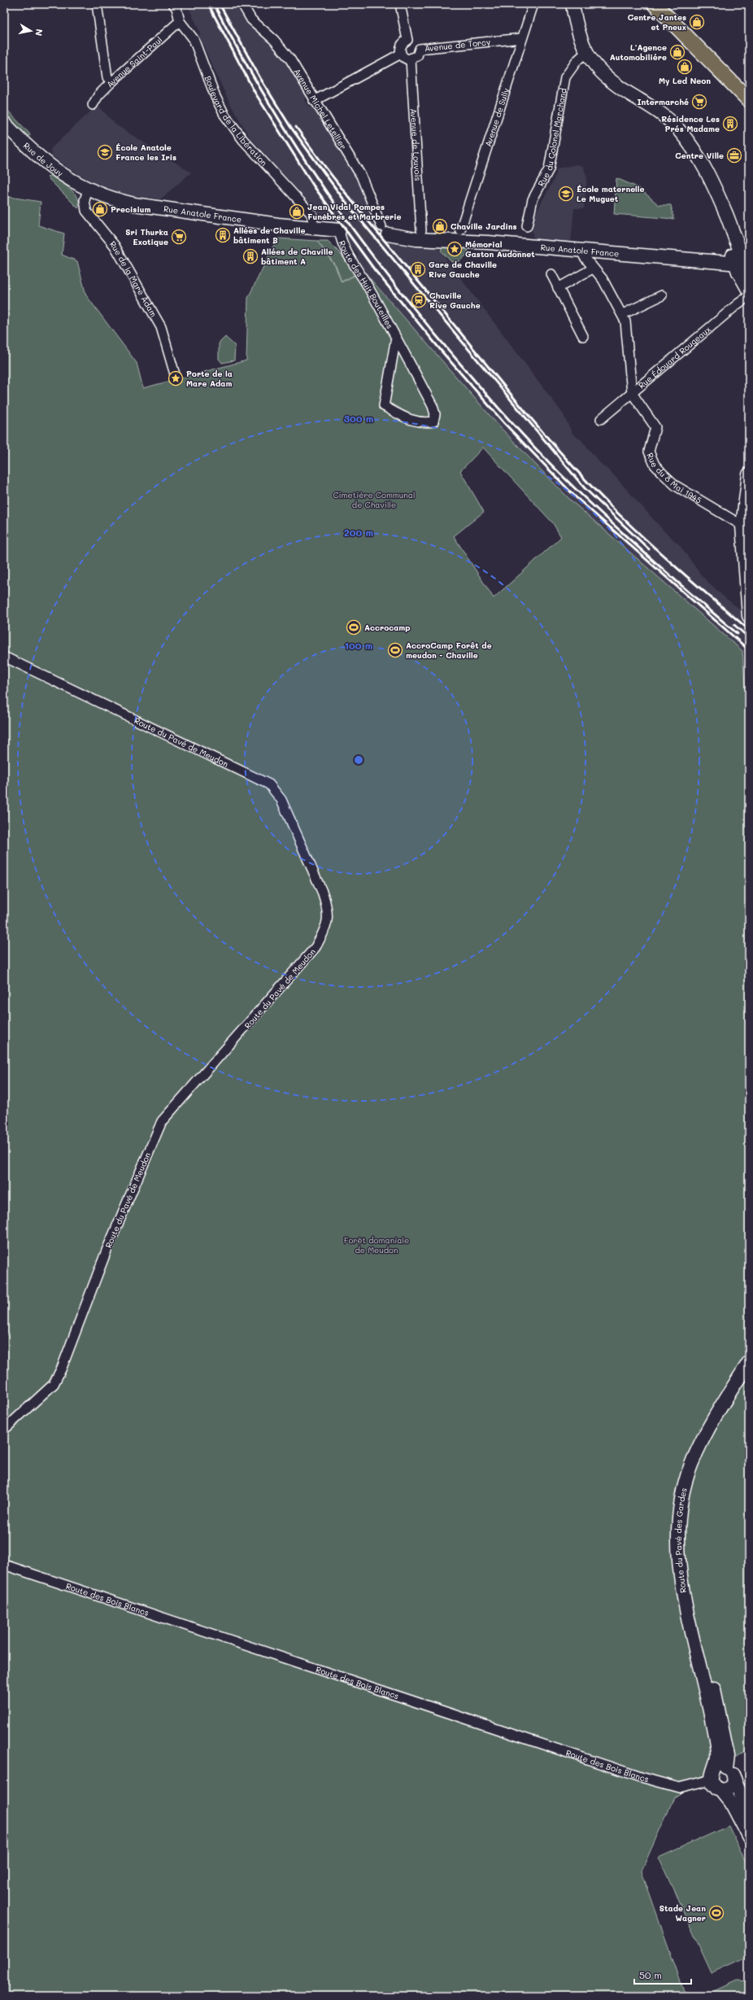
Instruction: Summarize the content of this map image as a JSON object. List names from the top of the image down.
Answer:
{
  "streets": {
    "main road": ["Rue de Jouy", "Rue Anatole France", "Route du Pavé des Gardes"],
    "street": [
      "Avenue de Torcy",
      "Avenue Saint-Paul",
      "Avenue Michel Letellier",
      "Avenue de Sully",
      "Boulevard de la Libération",
      "Rue du Colonel Marchand",
      "Avenue de Louvois",
      "Rue de la Mare Adam",
      "Route des Huit Bouteilles",
      "Rue Édouard Rougeaux",
      "Rue du 8 Mai 1945",
      "Route du Pavé de Meudon",
      "Route des Bois Blancs"
    ]
  },
  "crossings": [
    ["Avenue de Torcy", "Avenue de Sully"],
    ["Avenue de Torcy", "Avenue de Louvois"],
    ["Avenue Saint-Paul", "Boulevard de la Libération"],
    ["Avenue Michel Letellier", "Rue Anatole France"],
    ["Boulevard de la Libération", "Rue Anatole France"],
    ["Rue de Jouy", "Rue Anatole France"],
    ["Rue de Jouy", "Rue de la Mare Adam"],
    ["Rue Anatole France", "Rue de la Mare Adam"],
    ["Rue Anatole France", "Route des Huit Bouteilles"],
    ["Rue Anatole France", "Rue du 8 Mai 1945"],
    ["Rue Édouard Rougeaux", "Rue du 8 Mai 1945"],
    ["Route du Pavé des Gardes", "Route des Bois Blancs"]
  ],
  "parks": ["Cimetière Communal de Chaville", "Forêt domaniale de Meudon"],
  "places": {
    "shop": [
      "Centre Jantes et Pneux",
      "L'Agence Automobiliére",
      "My Led Neon",
      "Precisium",
      "Jean Vidal Pompes Funèbres et Marbrerie",
      "Chaville Jardins"
    ],
    "supermarket": ["Intermarché", "Sri Thurka Exotique"],
    "building": [
      "Résidence Les Prés Madame",
      "Allées de Chaville bâtiment B",
      "Allées de Chaville bâtiment A",
      "Gare de Chaville Rive Gauche"
    ],
    "school or university": ["École Anatole France les Iris", "École maternelle Le Muguet"],
    "office": ["Centre Ville"],
    "place": ["Mémorial Gaston Audonnet", "Porte de la Mare Adam"],
    "station": ["Chaville Rive Gauche"],
    "sports": ["Accrocamp", "AccroCamp Forêt de meudon - Chaville", "Stade Jean Wagner"]
  },
  "scale_bar": "50 m",
  "north": "right",
  "rings": ["300 m", "200 m", "100 m"]
}
